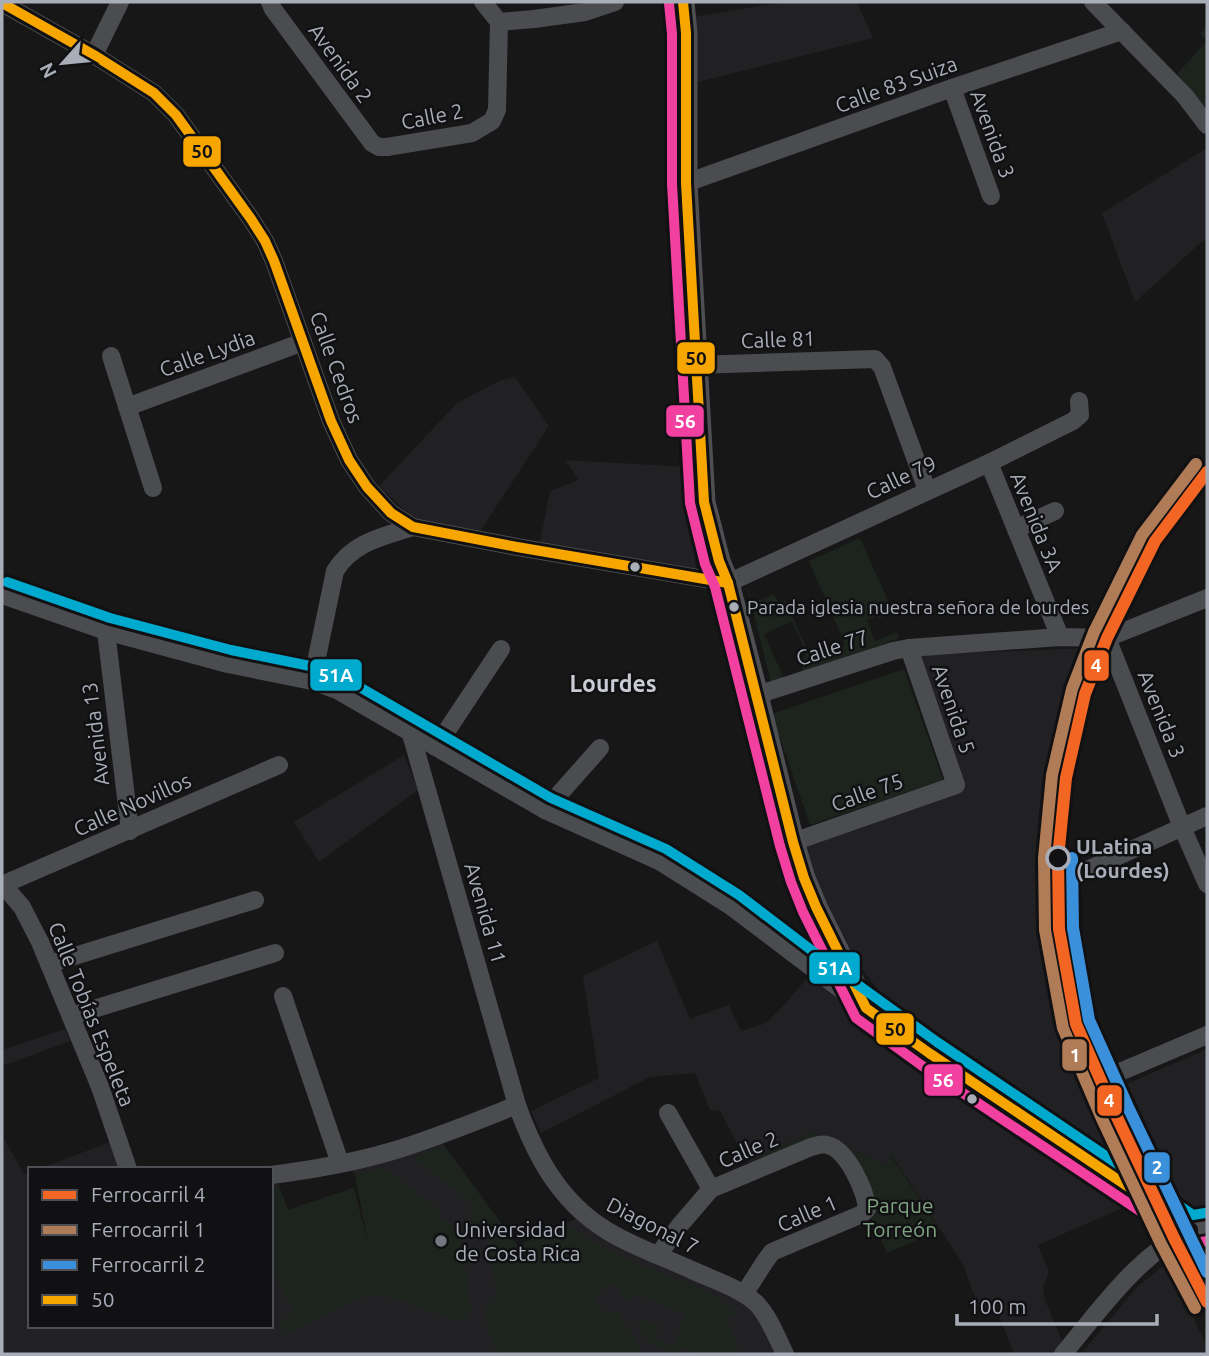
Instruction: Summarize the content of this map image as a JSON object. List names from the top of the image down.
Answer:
{
  "streets": {
    "street": [
      "Avenida 2",
      "Calle 83 Suiza",
      "Calle 2",
      "Avenida 3",
      "Calle 81",
      "Calle Lydia",
      "Calle Cedros",
      "Calle 79",
      "Avenida 3A",
      "Calle 77",
      "Avenida 5",
      "Avenida 13",
      "Calle 75",
      "Calle Novillos",
      "Avenida 11",
      "Calle Tobías Espeleta",
      "Calle 1",
      "Diagonal 7"
    ]
  },
  "crossings": [
    ["Avenida 2", "Calle 2"],
    ["Calle 83 Suiza", "Avenida 3"],
    ["Calle 2", "Calle 1"],
    ["Calle 2", "Diagonal 7"],
    ["Avenida 3", "Calle 77"],
    ["Calle 81", "Calle 79"],
    ["Calle Lydia", "Calle Cedros"],
    ["Calle Cedros", "Calle 79"],
    ["Calle 79", "Avenida 3A"],
    ["Avenida 3A", "Calle 77"],
    ["Calle 77", "Avenida 5"],
    ["Avenida 5", "Calle 75"],
    ["Avenida 13", "Calle Novillos"],
    ["Calle Novillos", "Calle Tobías Espeleta"],
    ["Avenida 11", "Diagonal 7"],
    ["Calle 1", "Diagonal 7"]
  ],
  "districts": ["Lourdes"],
  "parks": ["Parque Torreón"],
  "places": ["Parada iglesia nuestra señora de lourdes", "ULatina (Lourdes)", "Universidad de Costa Rica"],
  "lines": [
    "transit line 50",
    "transit line 56",
    "rail line 1",
    "rail line 4",
    "transit line 51A",
    "rail line 2"
  ],
  "legend": [
    "Ferrocarril 4",
    "Ferrocarril 1",
    "Ferrocarril 2",
    "50"
  ],
  "scale_bar": "100 m",
  "north": "bottom left"
}
